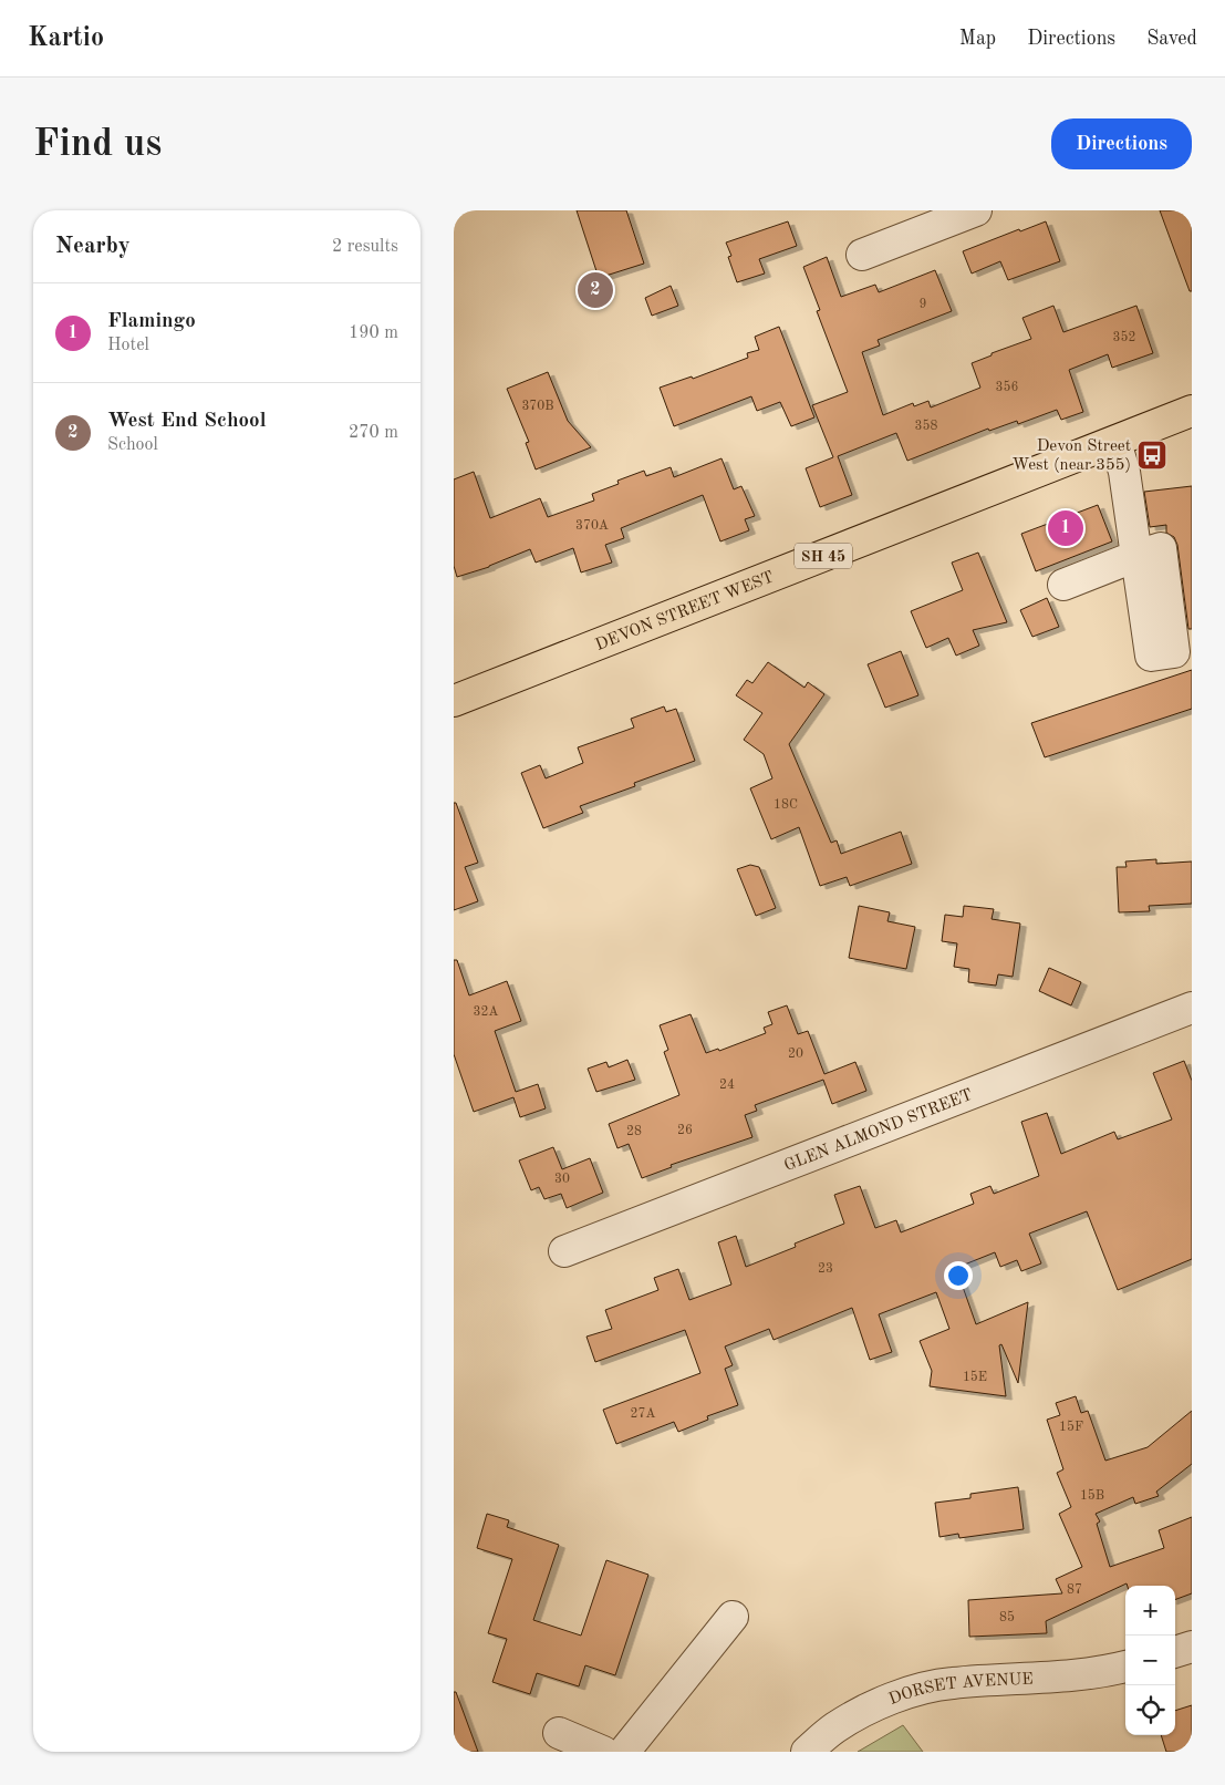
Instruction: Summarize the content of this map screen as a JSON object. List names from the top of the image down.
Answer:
{
  "streets": {
    "main road": ["SH 45", "DEVON STREET WEST"],
    "street": ["GLEN ALMOND STREET", "DORSET AVENUE"]
  },
  "places": {
    "bus stop": ["Devon Street West (near 355)"]
  },
  "house_numbers": [
    "9",
    "352",
    "356",
    "370B",
    "358",
    "370A",
    "18C",
    "32A",
    "20",
    "24",
    "26",
    "28",
    "30",
    "23",
    "15E",
    "27A",
    "15F",
    "15B",
    "87",
    "85"
  ],
  "page": {
    "header": "Kartio",
    "nav": ["Map", "Directions", "Saved"],
    "buttons": "Directions",
    "title": "Find us",
    "heading": ["Nearby", "2 results"],
    "pins": ["2", "1"],
    "list": [
      {
        "mark": "1",
        "name": "Flamingo",
        "note": "Hotel",
        "value": "190 m"
      },
      {
        "mark": "2",
        "name": "West End School",
        "note": "School",
        "value": "270 m"
      }
    ],
    "map_buttons": ["+", "−"]
  }
}
